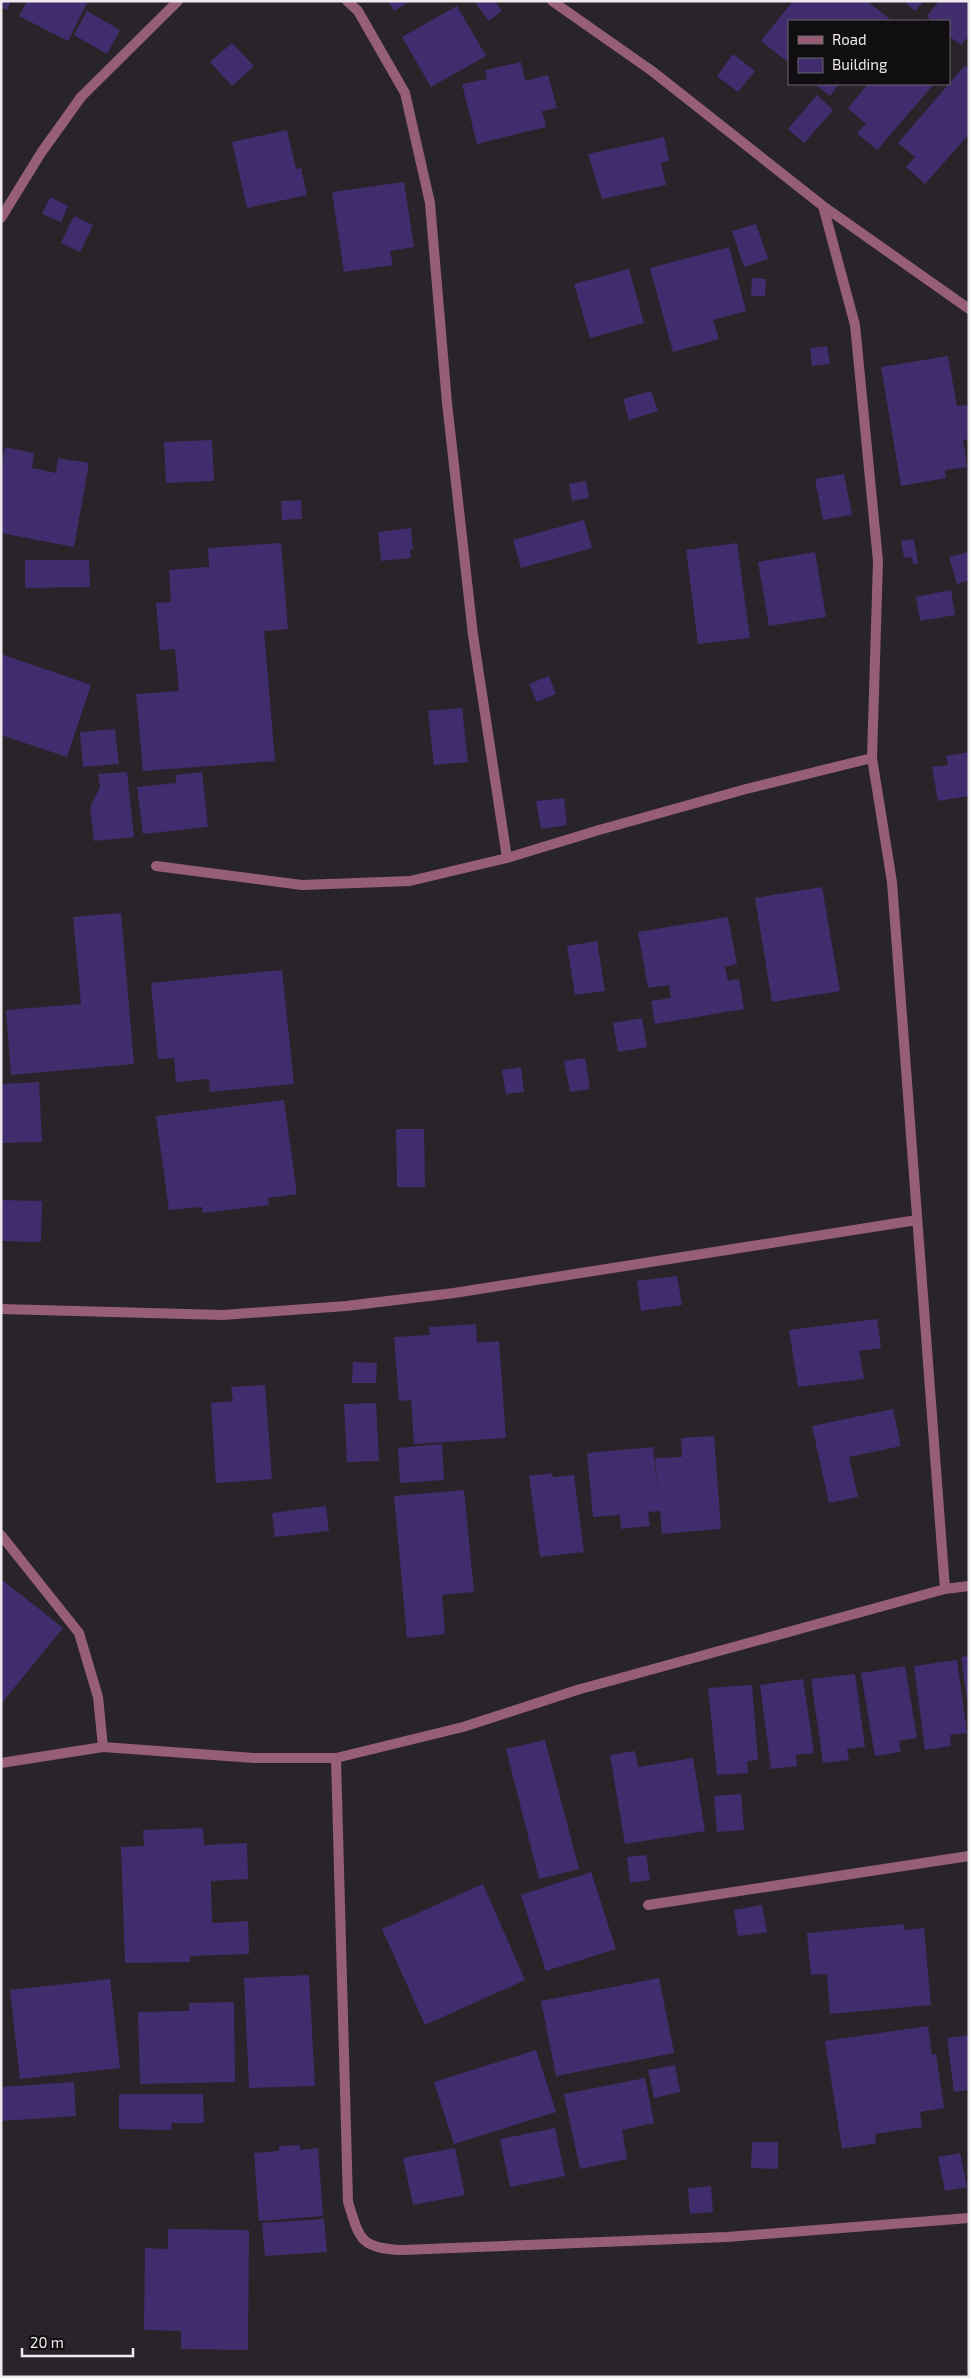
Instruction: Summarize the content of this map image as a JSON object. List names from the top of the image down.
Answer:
{
  "legend": ["Road", "Building"],
  "scale_bar": "20 m"
}
